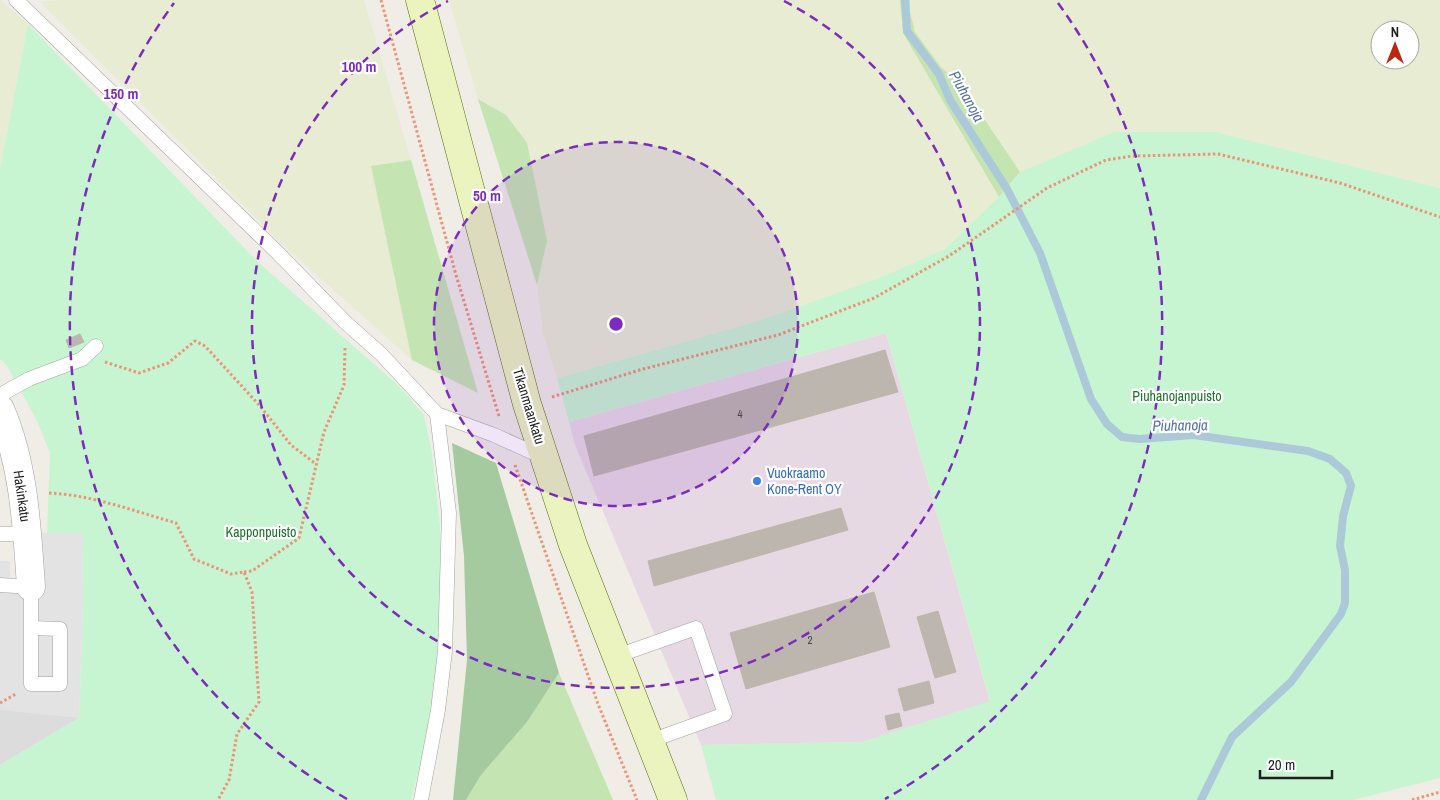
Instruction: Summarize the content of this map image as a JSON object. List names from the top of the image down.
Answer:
{
  "streets": {
    "street": ["Tikanmaankatu", "Hakinkatu"]
  },
  "water": ["Piuhanoja"],
  "parks": ["Piuhanojanpuisto", "Kapponpuisto"],
  "places": ["Vuokraamo Kone-Rent OY"],
  "house_numbers": ["4", "2"],
  "scale_bar": "20 m",
  "north": "top",
  "rings": ["100 m", "150 m", "50 m"]
}
